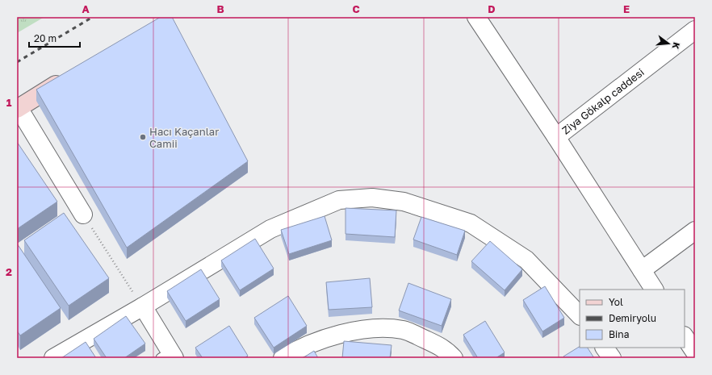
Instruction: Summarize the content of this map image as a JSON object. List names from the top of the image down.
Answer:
{
  "streets": {
    "street": ["Ziya Gökalp caddesi"]
  },
  "places": ["Hacı Kaçanlar Camii"],
  "legend": ["Yol", "Demiryolu", "Bina"],
  "scale_bar": "20 m",
  "north": "right",
  "grid": {
    "columns": [
      "A",
      "B",
      "C",
      "D",
      "E"
    ],
    "rows": ["1", "2"]
  }
}
